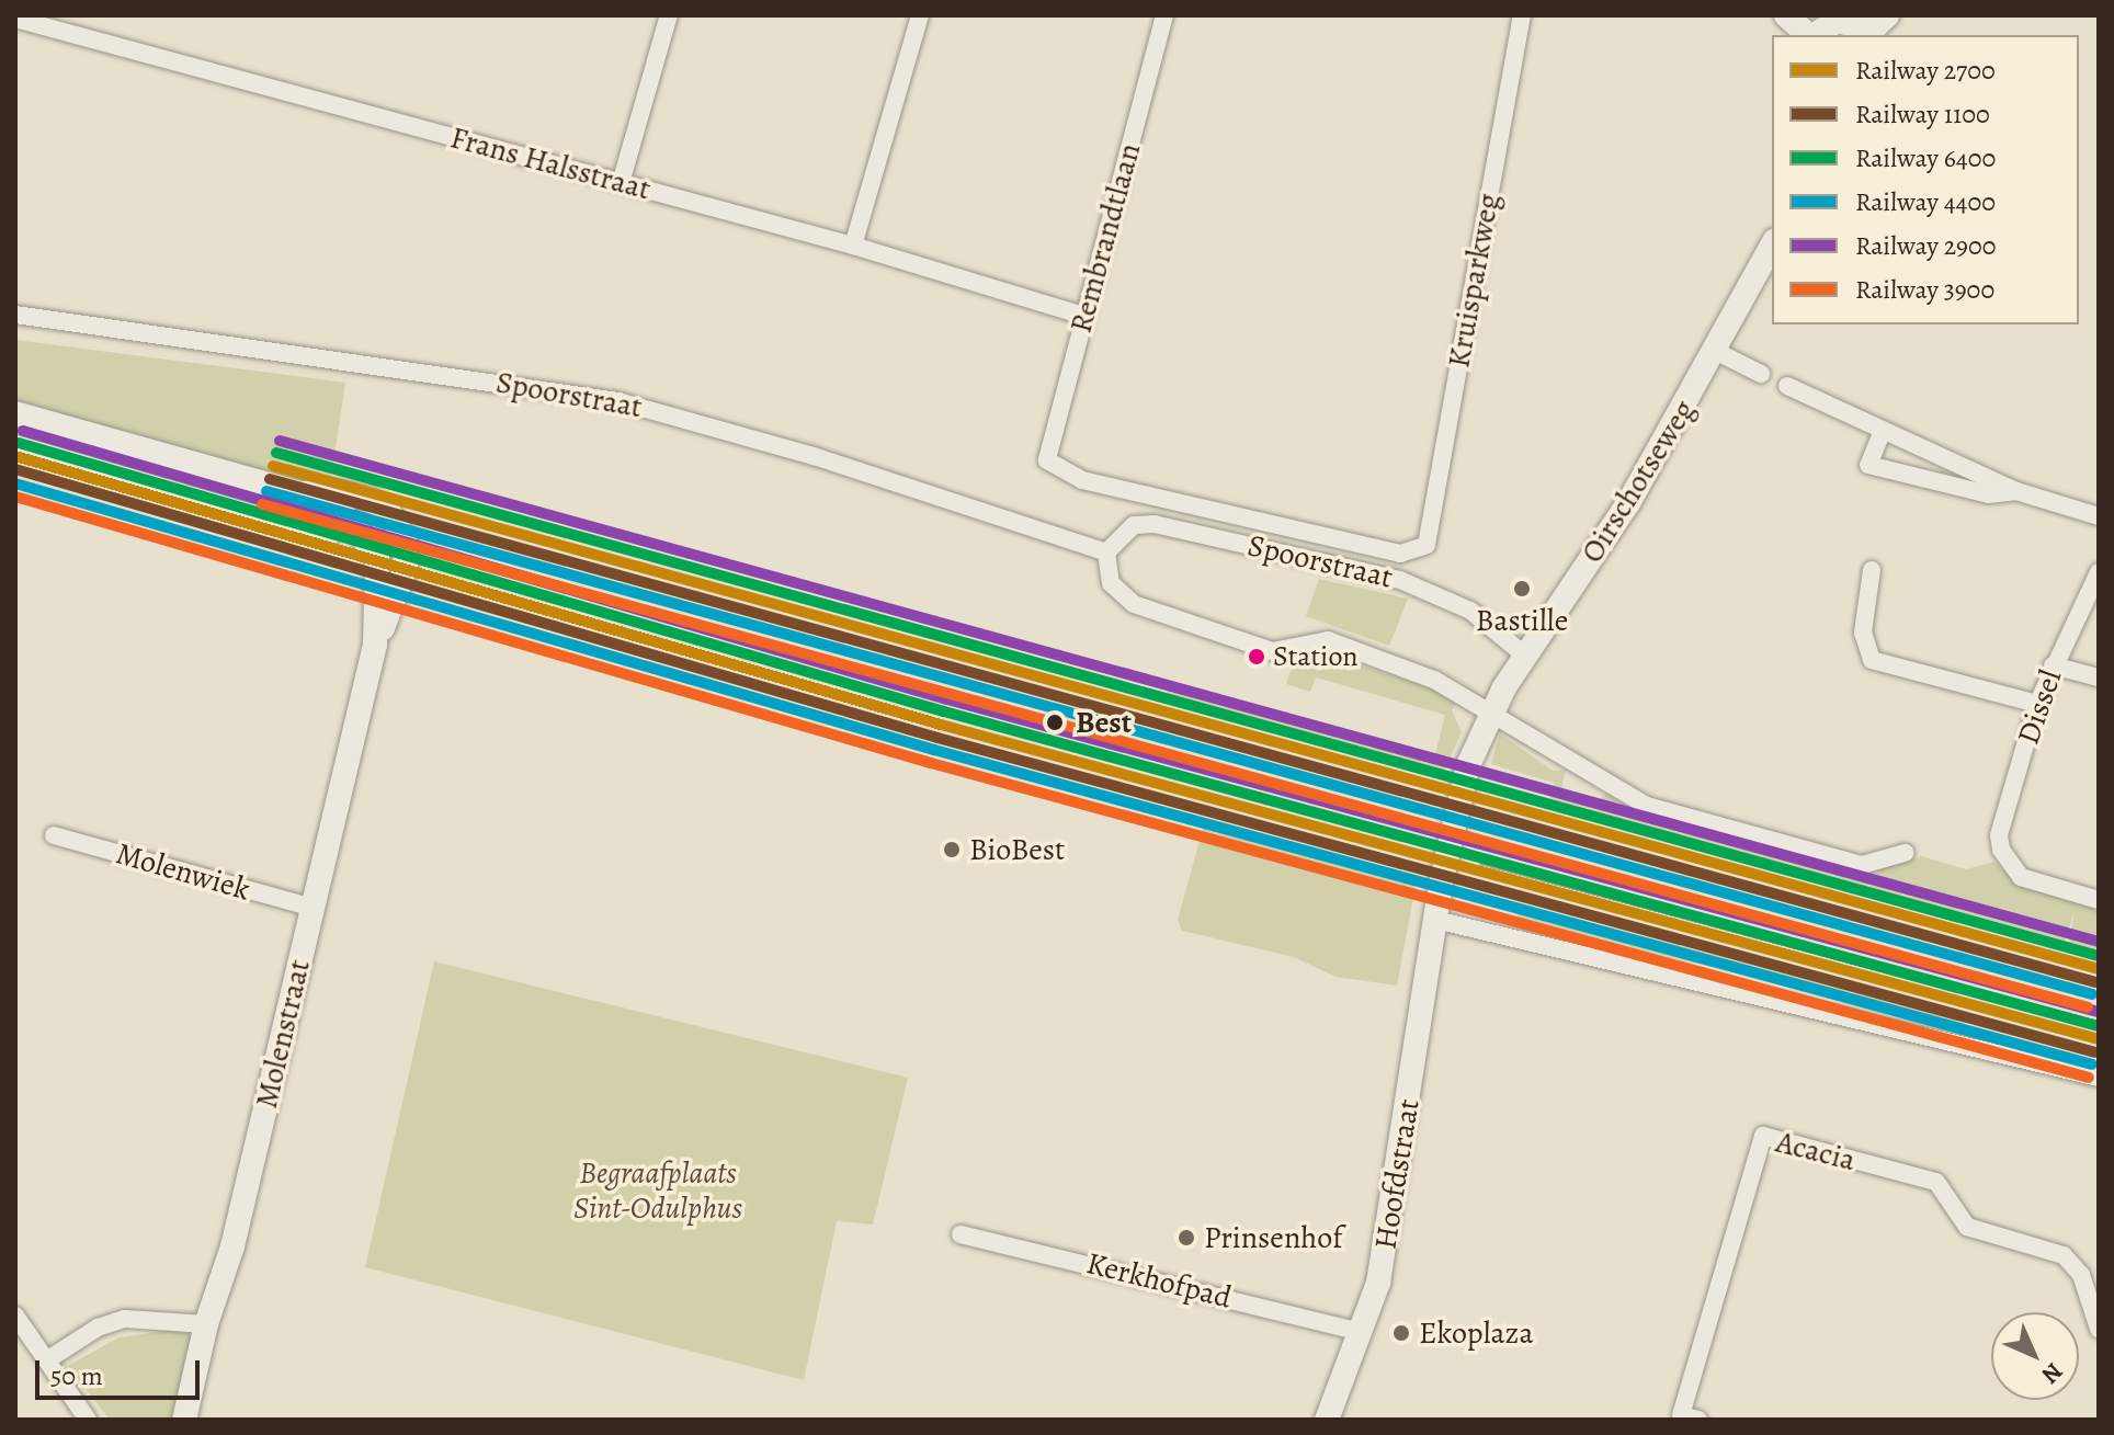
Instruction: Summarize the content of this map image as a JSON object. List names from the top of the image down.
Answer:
{
  "streets": {
    "street": [
      "Frans Halsstraat",
      "Rembrandtlaan",
      "Kruisparkweg",
      "Spoorstraat",
      "Oirschotseweg",
      "Dissel",
      "Molenwiek",
      "Molenstraat",
      "Acacia",
      "Hoofdstraat",
      "Kerkhofpad"
    ]
  },
  "crossings": [
    ["Frans Halsstraat", "Rembrandtlaan"],
    ["Rembrandtlaan", "Kruisparkweg"],
    ["Spoorstraat", "Oirschotseweg"],
    ["Oirschotseweg", "Hoofdstraat"],
    ["Molenwiek", "Molenstraat"],
    ["Hoofdstraat", "Kerkhofpad"]
  ],
  "parks": ["Begraafplaats Sint-Odulphus"],
  "places": [
    "Bastille",
    "Station",
    "Best",
    "BioBest",
    "Prinsenhof",
    "Ekoplaza"
  ],
  "lines": [
    "rail line 2900",
    "rail line 6400",
    "rail line 2700",
    "rail line 1100",
    "rail line 4400",
    "rail line 3900"
  ],
  "legend": [
    "Railway 2700",
    "Railway 1100",
    "Railway 6400",
    "Railway 4400",
    "Railway 2900",
    "Railway 3900"
  ],
  "scale_bar": "50 m",
  "north": "bottom right"
}
